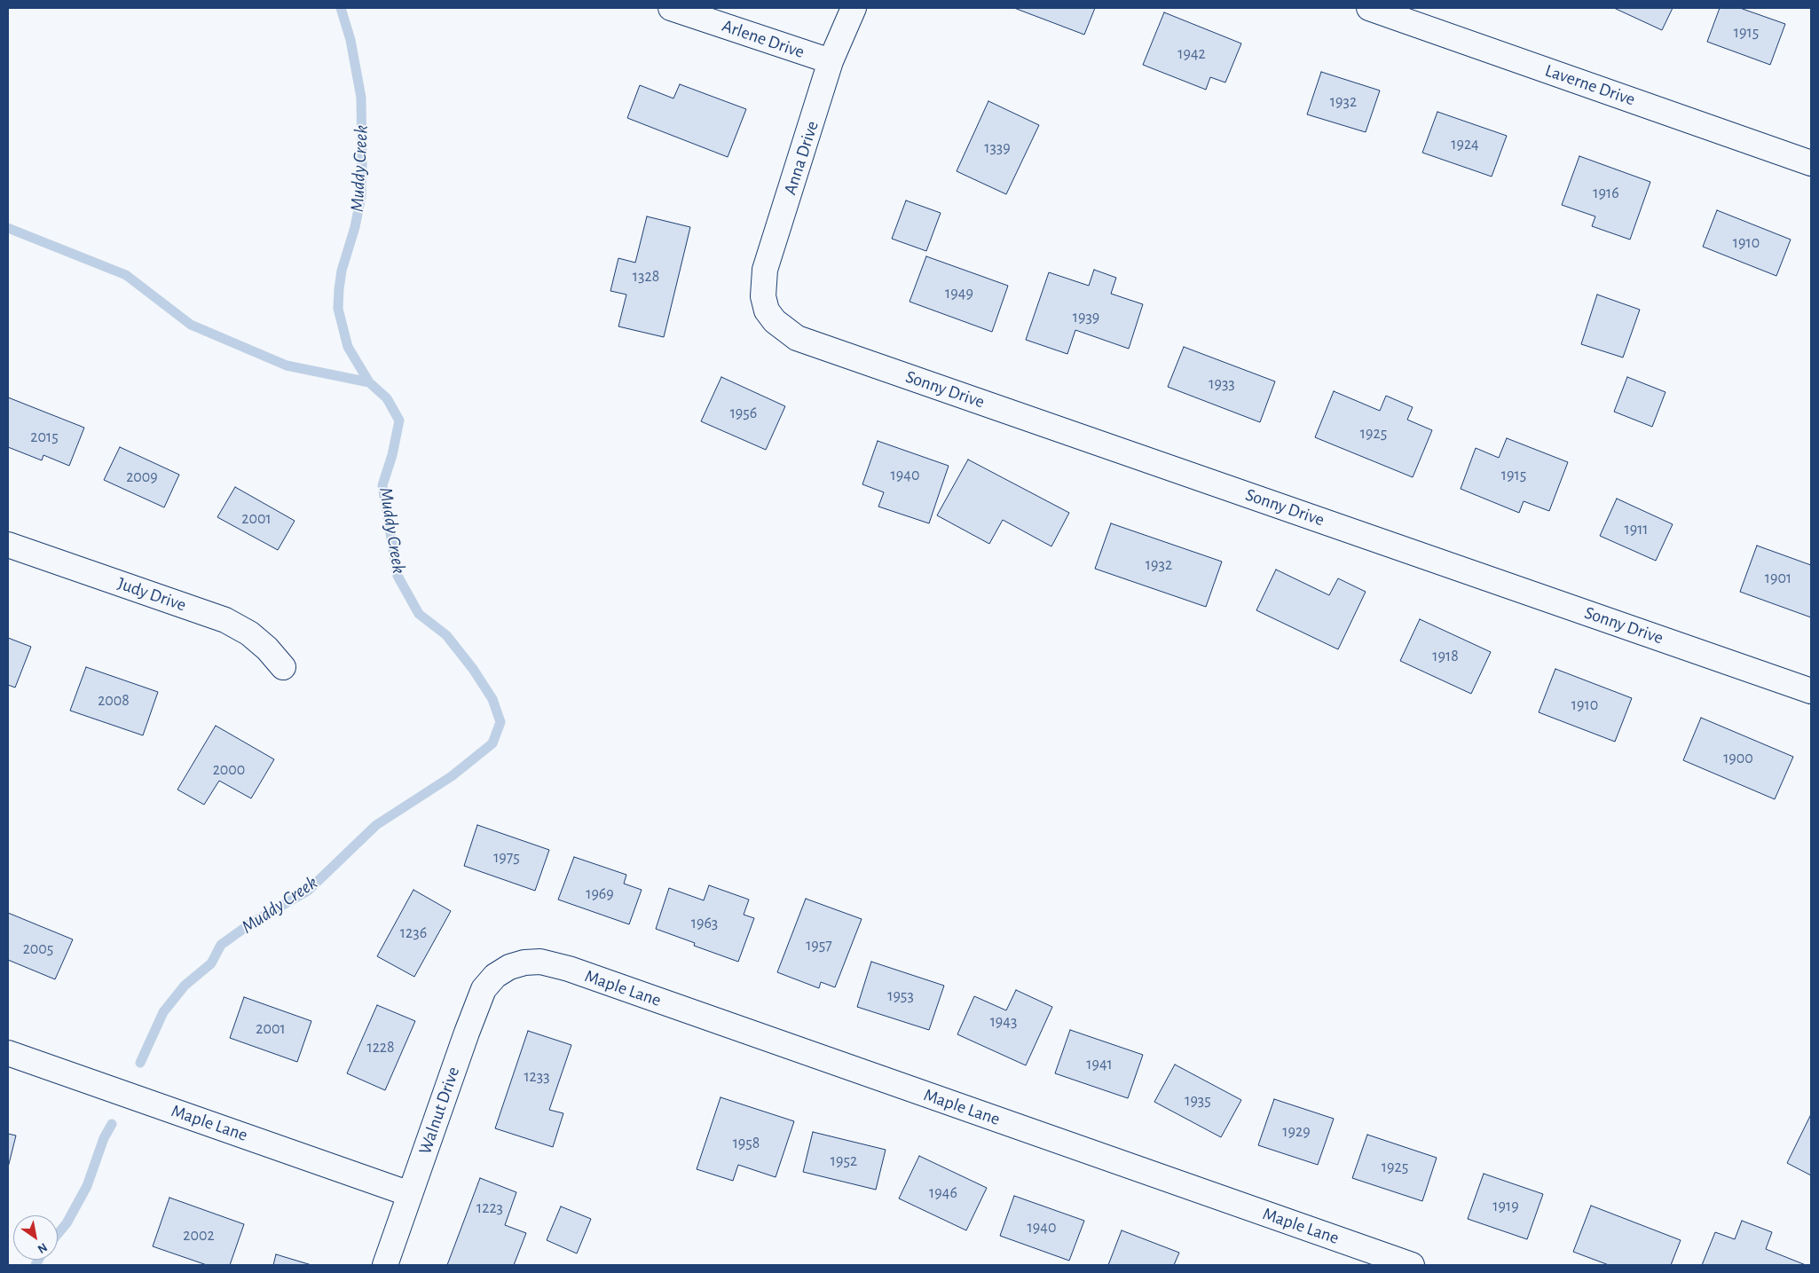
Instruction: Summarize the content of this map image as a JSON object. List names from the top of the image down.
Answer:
{
  "streets": {
    "street": [
      "Arlene Drive",
      "Laverne Drive",
      "Anna Drive",
      "Sonny Drive",
      "Judy Drive",
      "Maple Lane",
      "Walnut Drive"
    ]
  },
  "crossings": [
    ["Arlene Drive", "Anna Drive"],
    ["Anna Drive", "Sonny Drive"],
    ["Maple Lane", "Walnut Drive"]
  ],
  "water": ["Muddy Creek"],
  "house_numbers": [
    "1915",
    "1942",
    "1932",
    "1924",
    "1339",
    "1916",
    "1910",
    "1328",
    "1949",
    "1939",
    "1933",
    "1956",
    "1925",
    "2015",
    "1940",
    "1915",
    "2009",
    "2001",
    "1911",
    "1932",
    "1901",
    "1918",
    "2008",
    "1910",
    "1900",
    "2000",
    "1975",
    "1969",
    "1963",
    "1236",
    "1957",
    "2005",
    "1953",
    "1943",
    "2001",
    "1228",
    "1941",
    "1233",
    "1935",
    "1929",
    "1958",
    "1952",
    "1925",
    "1946",
    "1919",
    "1223",
    "1940",
    "2002"
  ],
  "north": "bottom right"
}
